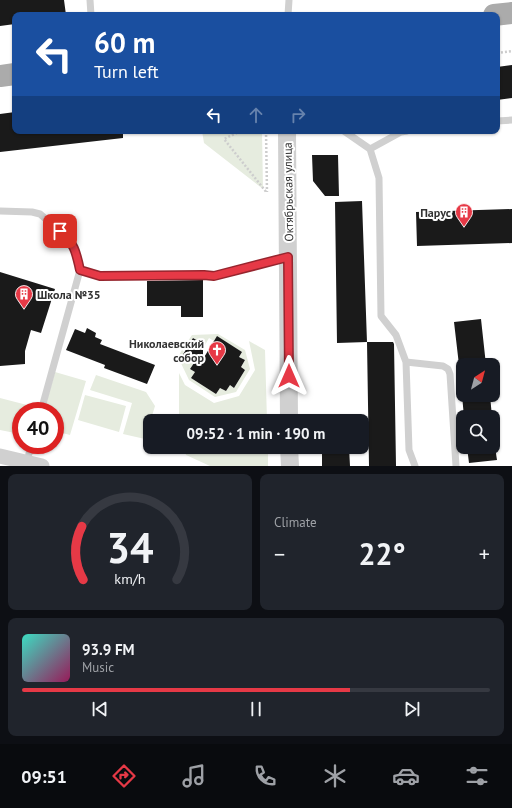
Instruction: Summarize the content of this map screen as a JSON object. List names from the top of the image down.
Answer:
{
  "streets": {
    "street": ["Октябрьская улица"]
  },
  "places": {
    "building": ["Парус", "Школа №35"],
    "church": ["Николаевский собор"]
  },
  "north": "top right",
  "page": {
    "turn": ["60 m", "Turn left"],
    "limit": "40",
    "trip": "09:52 · 1 min · 190 m",
    "tile": "Climate",
    "heat": ["−", "22°", "+"],
    "song": ["93.9 FM", "Music"],
    "tabs": "09:51",
    "gauge": ["34", "km/h"]
  }
}
